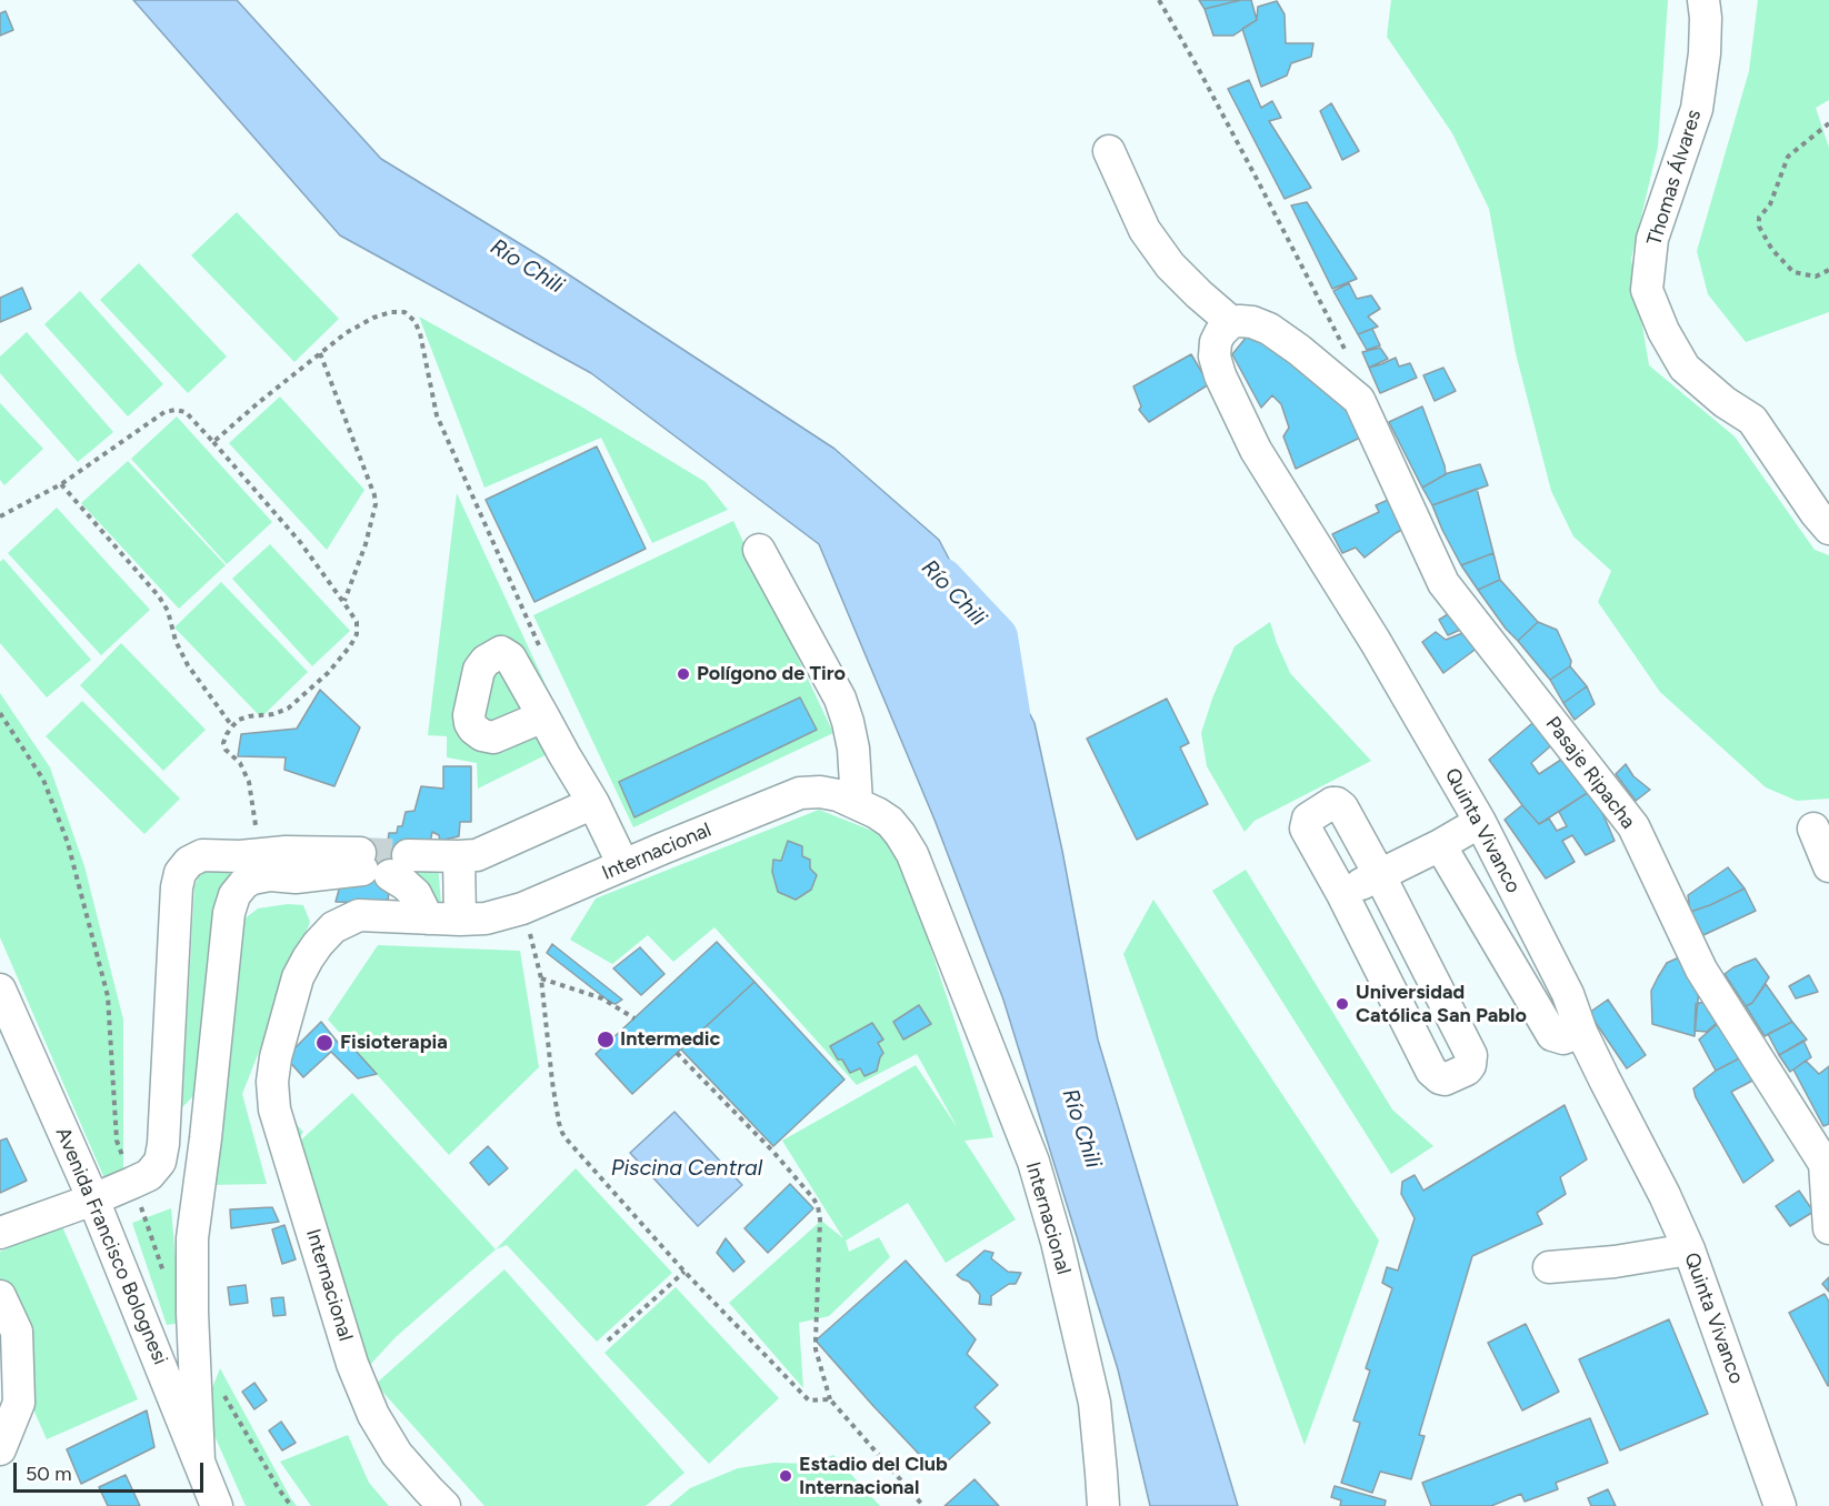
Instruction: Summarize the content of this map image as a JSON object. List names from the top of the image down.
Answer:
{
  "streets": {
    "street": [
      "Thomas Álvares",
      "Pasaje Ripacha",
      "Quinta Vivanco",
      "Internacional",
      "Avenida Francisco Bolognesi"
    ]
  },
  "crossings": [
    ["Pasaje Ripacha", "Quinta Vivanco"]
  ],
  "water": ["Río Chili", "Piscina Central"],
  "places": [
    "Polígono de Tiro",
    "Universidad Católica San Pablo",
    "Intermedic",
    "Fisioterapia",
    "Estadio del Club Internacional"
  ],
  "scale_bar": "50 m"
}
